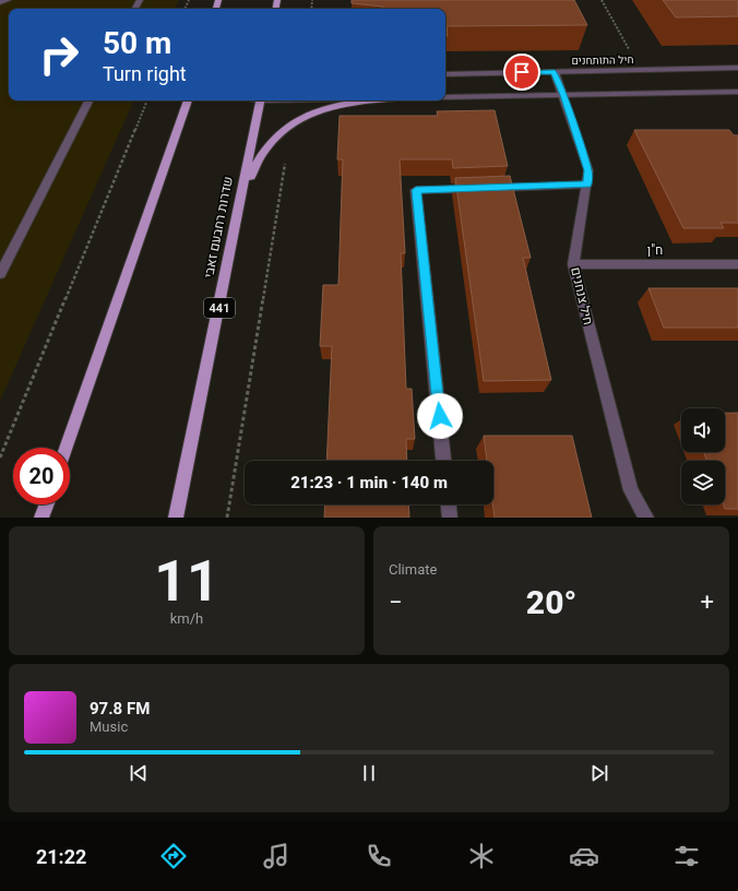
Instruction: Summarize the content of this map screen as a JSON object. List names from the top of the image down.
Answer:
{
  "streets": {
    "main road": ["שדרות רחבעם זאבי", "441"],
    "street": ["חיל התותחנים", "ח\"ן", "חיל צנחנים"]
  },
  "crossings": [
    ["חיל התותחנים", "חיל צנחנים"],
    ["ח\"ן", "חיל צנחנים"]
  ],
  "page": {
    "turn": ["50 m", "Turn right"],
    "limit": "20",
    "trip": "21:23 · 1 min · 140 m",
    "tile": [
      ["11", "km/h"],
      "Climate"
    ],
    "heat": ["−", "20°", "+"],
    "song": ["97.8 FM", "Music"],
    "tabs": "21:22"
  }
}
